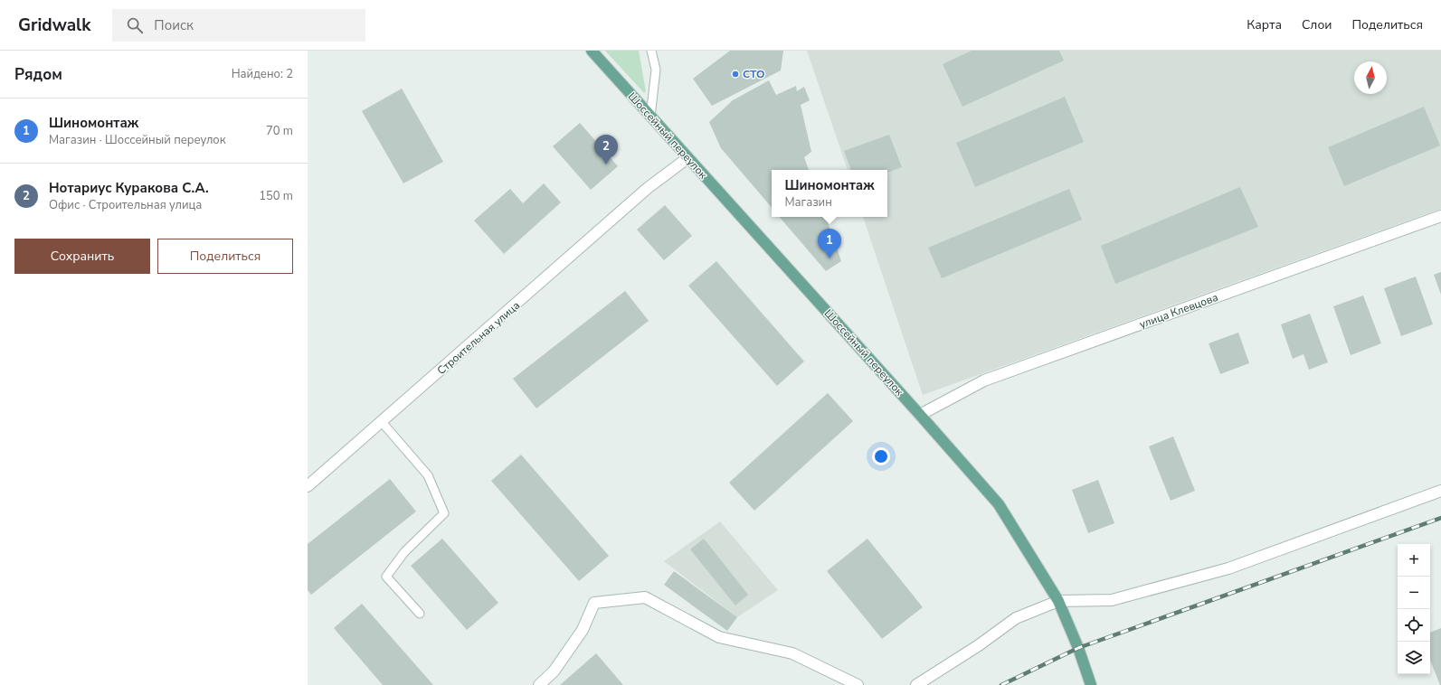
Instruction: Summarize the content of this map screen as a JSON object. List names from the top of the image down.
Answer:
{
  "streets": {
    "main road": ["Шоссейный переулок"],
    "street": ["улица Клевцова", "Строительная улица"]
  },
  "crossings": [
    ["Шоссейный переулок", "улица Клевцова"],
    ["Шоссейный переулок", "Строительная улица"]
  ],
  "places": ["СТО"],
  "north": "top",
  "page": {
    "header": "Gridwalk",
    "search": "Поиск",
    "nav": ["Карта", "Слои", "Поделиться"],
    "heading": ["Рядом", "Найдено: 2"],
    "list": [
      {
        "mark": "1",
        "name": "Шиномонтаж",
        "note": "Магазин · Шоссейный переулок",
        "value": "70 m"
      },
      {
        "mark": "2",
        "name": "Нотариус Куракова С.А.",
        "note": "Офис · Строительная улица",
        "value": "150 m"
      }
    ],
    "pins": ["2", "1"],
    "popup": ["Шиномонтаж", "Магазин"],
    "buttons": ["Сохранить", "Поделиться"],
    "map_buttons": ["+", "−"]
  }
}
